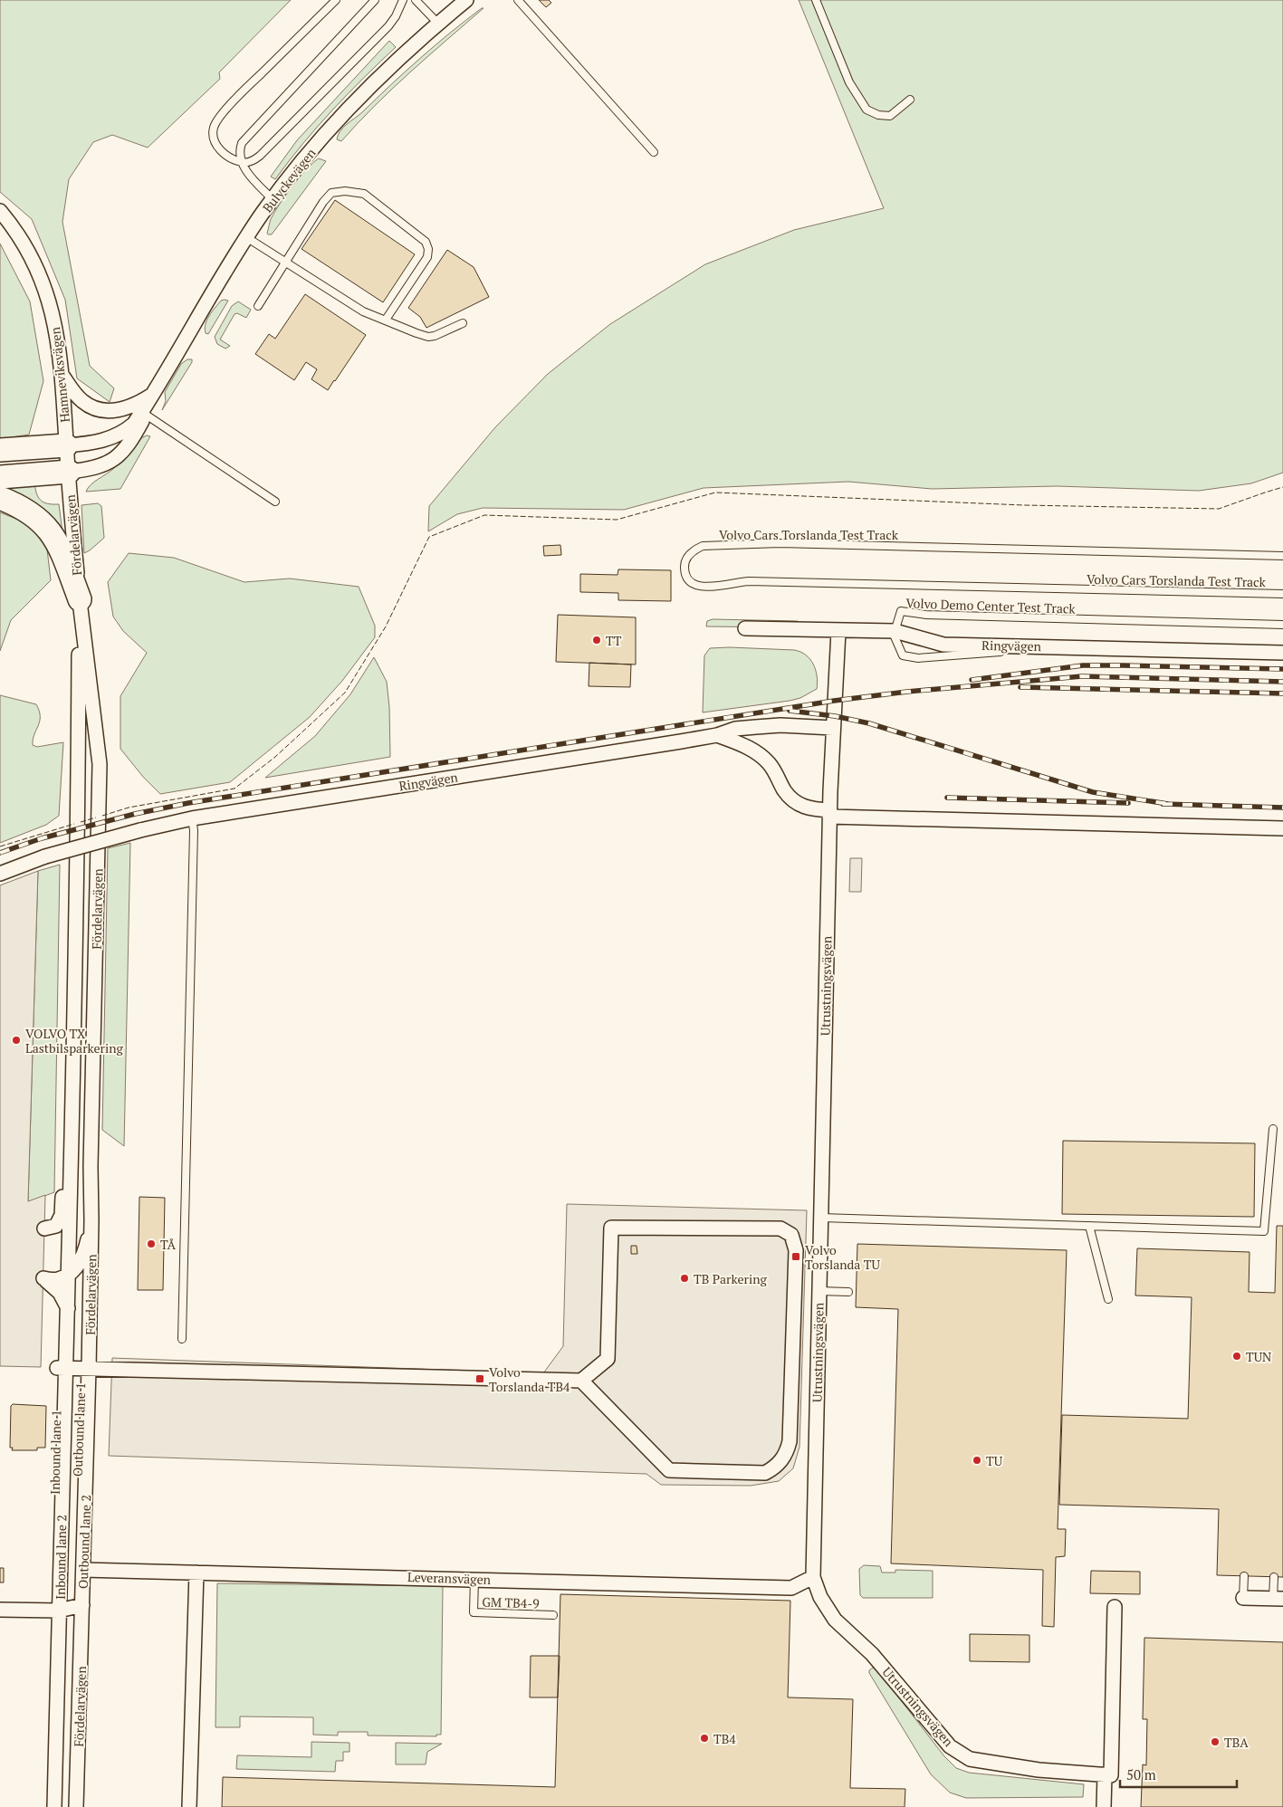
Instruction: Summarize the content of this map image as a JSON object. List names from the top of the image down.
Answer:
{
  "streets": {
    "street": [
      "Bulyckevägen",
      "Hamneviksvägen",
      "Fördelarvägen",
      "Ringvägen",
      "Utrustningsvägen",
      "Outbound lane 1",
      "Inbound lane 1",
      "Outbound lane 2",
      "Leveransvägen"
    ],
    "lane": ["Volvo Cars Torslanda Test Track", "Volvo Demo Center Test Track", "GM TB4-9"]
  },
  "crossings": [
    ["Bulyckevägen", "Hamneviksvägen"],
    ["Bulyckevägen", "Fördelarvägen"],
    ["Hamneviksvägen", "Fördelarvägen"],
    ["Fördelarvägen", "Outbound lane 1"],
    ["Fördelarvägen", "Inbound lane 1"],
    ["Fördelarvägen", "Outbound lane 2"],
    ["Volvo Demo Center Test Track", "Ringvägen"],
    ["Ringvägen", "Utrustningsvägen"],
    ["Utrustningsvägen", "Leveransvägen"],
    ["Outbound lane 1", "Outbound lane 2"],
    ["Outbound lane 2", "Leveransvägen"],
    ["Leveransvägen", "GM TB4-9"]
  ],
  "places": {
    "other": [
      "TT",
      "VOLVO TX Lastbilsparkering",
      "TÅ",
      "TB Parkering",
      "TUN",
      "TU",
      "TB4",
      "TBA"
    ],
    "transit": ["Volvo Torslanda TU", "Volvo Torslanda TB4"]
  },
  "scale_bar": "50 m"
}
